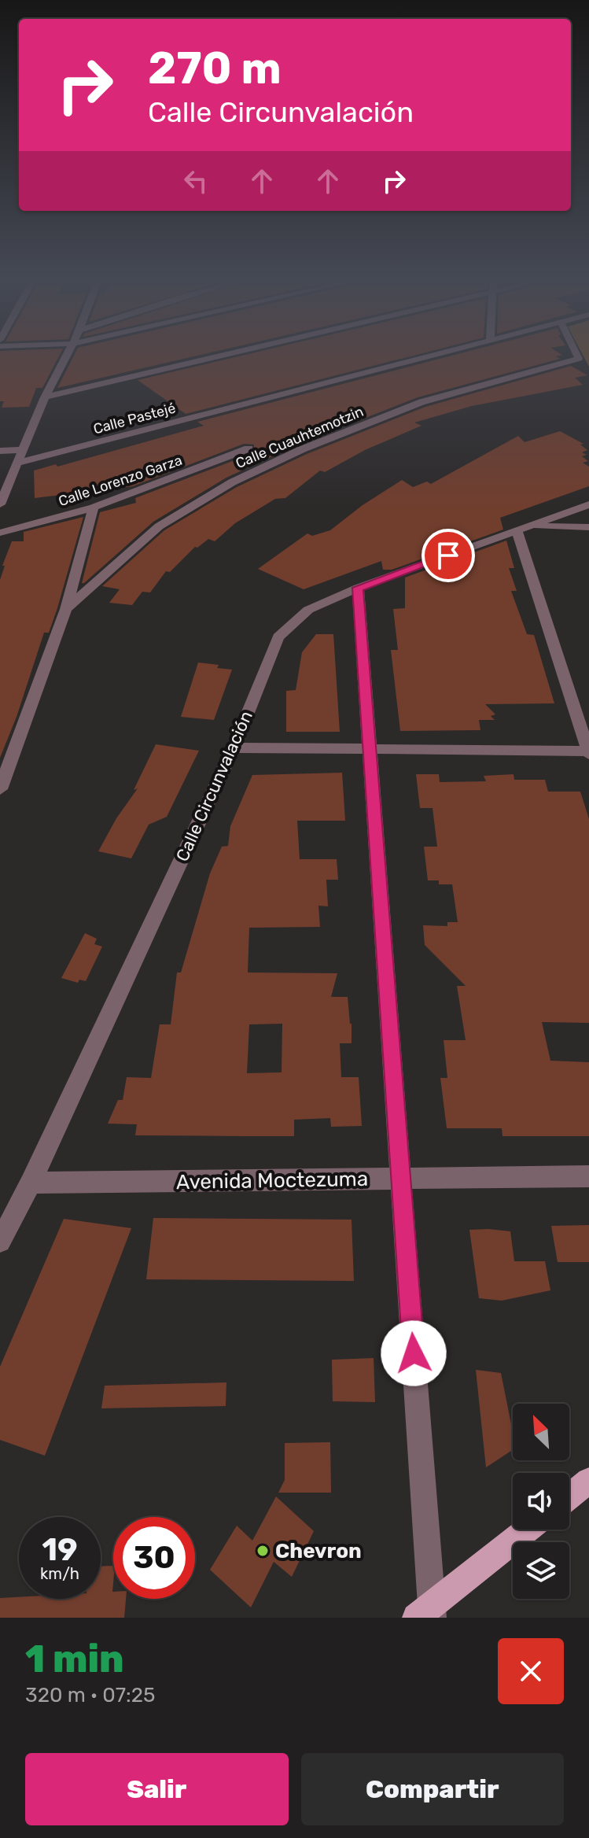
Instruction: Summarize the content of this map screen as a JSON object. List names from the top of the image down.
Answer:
{
  "streets": {
    "street": [
      "Calle Pastejé",
      "Calle Cuauhtemotzin",
      "Calle Lorenzo Garza",
      "Calle Circunvalación",
      "Avenida Moctezuma"
    ]
  },
  "crossings": [
    ["Calle Circunvalación", "Avenida Moctezuma"]
  ],
  "places": ["Chevron"],
  "north": "top left",
  "page": {
    "turn": ["270 m", "Calle Circunvalación"],
    "speed": "19 km/h",
    "limit": "30",
    "heading": ["1 min", "320 m · 07:25"],
    "buttons": ["Salir", "Compartir"]
  }
}
